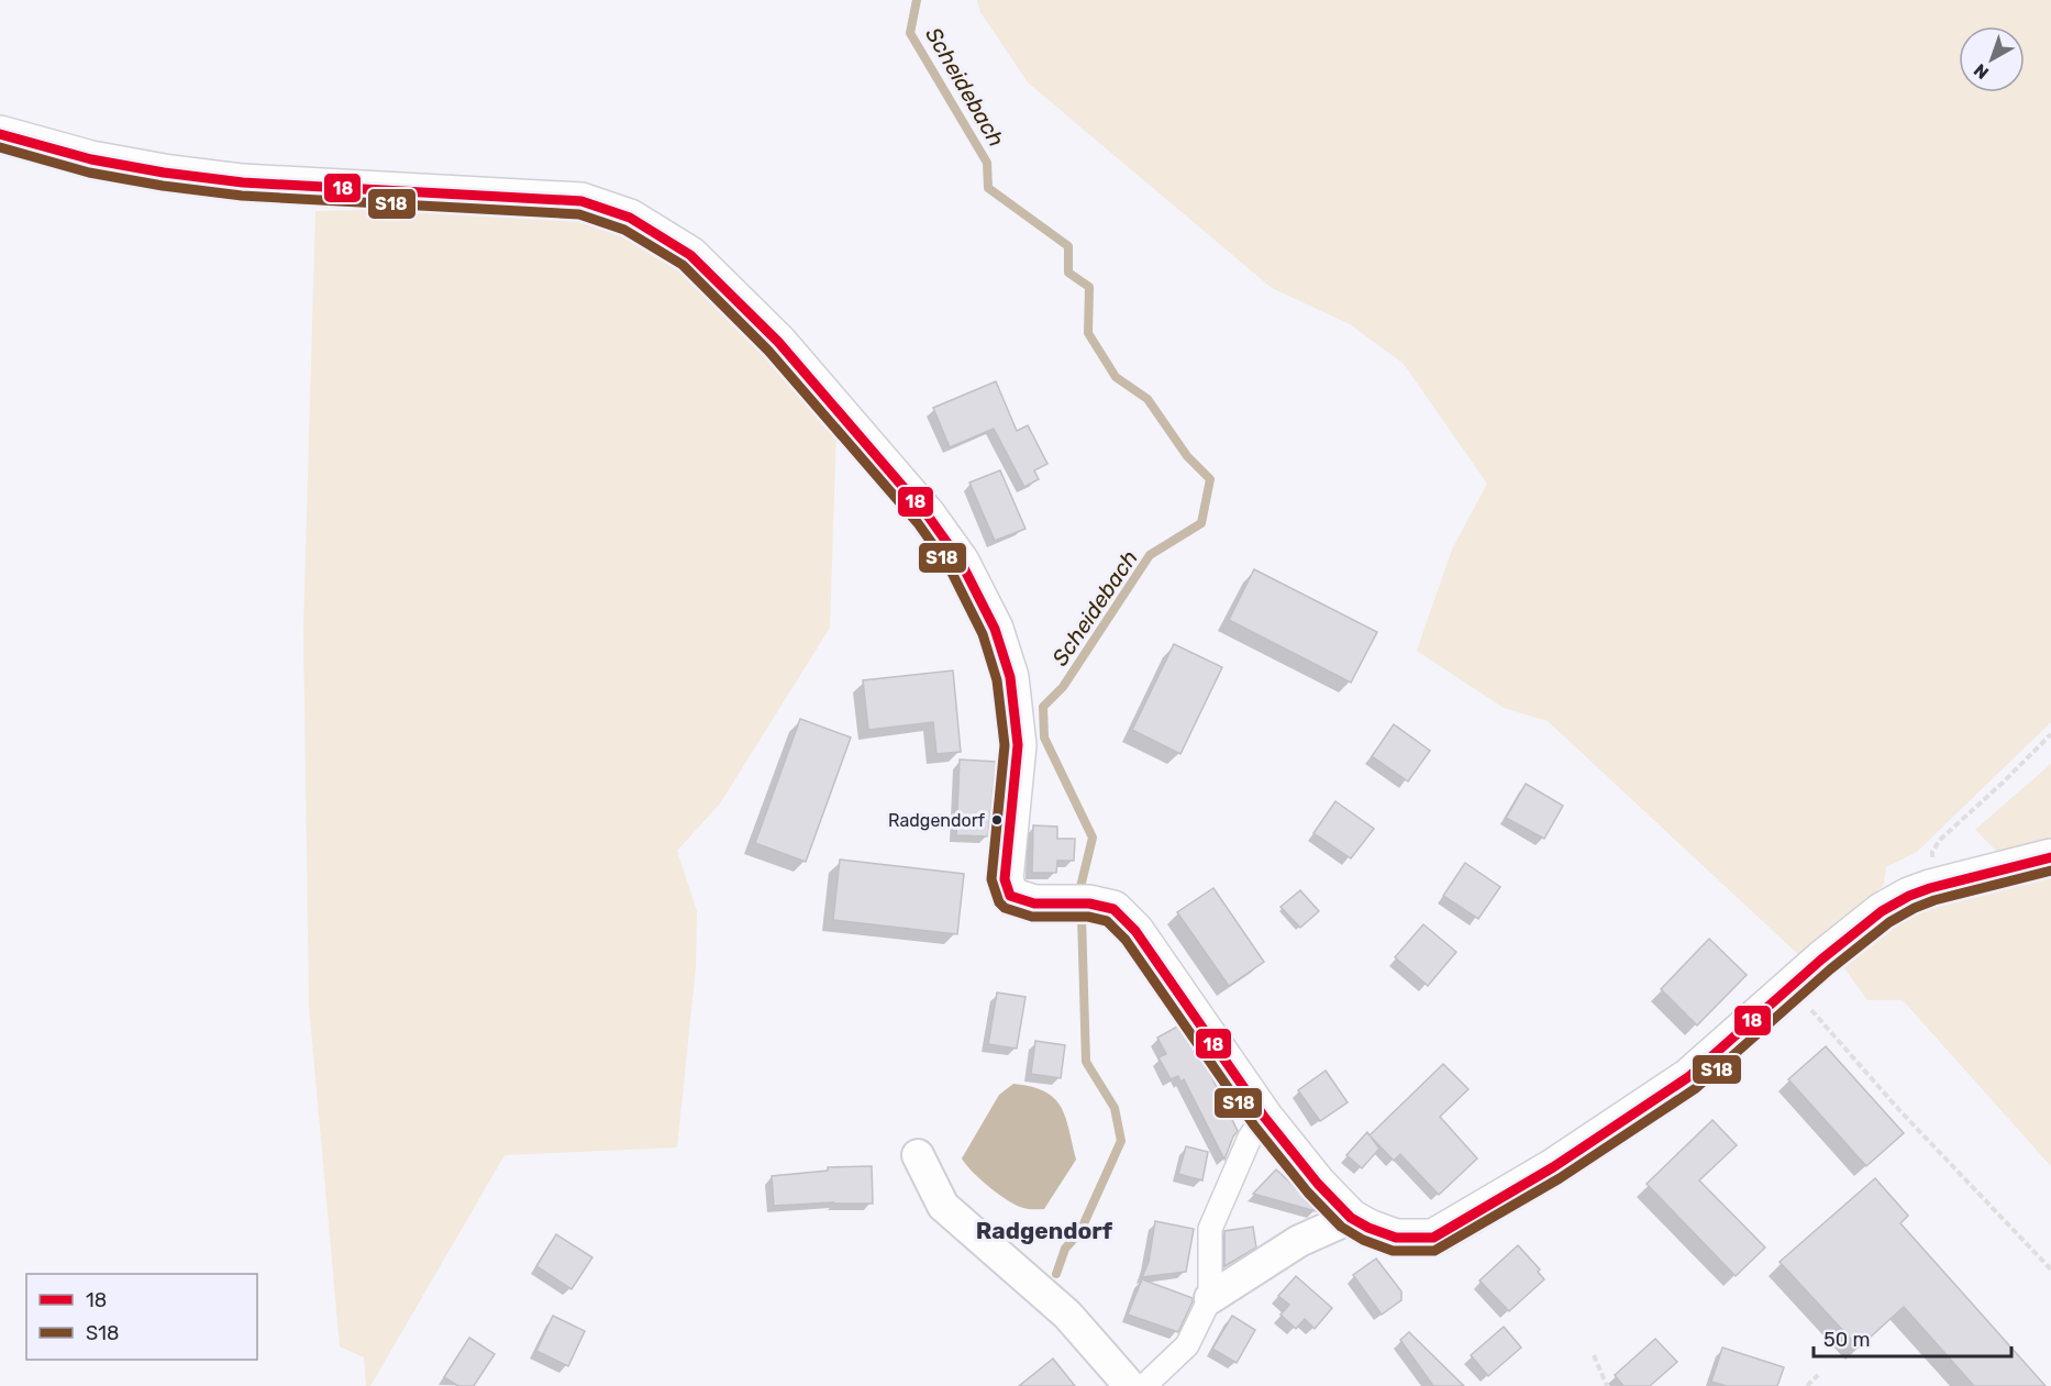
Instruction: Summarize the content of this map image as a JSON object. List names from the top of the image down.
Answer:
{
  "districts": ["Radgendorf"],
  "water": ["Scheidebach"],
  "places": ["Radgendorf"],
  "lines": ["transit line 18", "transit line S18"],
  "legend": ["18", "S18"],
  "scale_bar": "50 m",
  "north": "bottom left"
}
